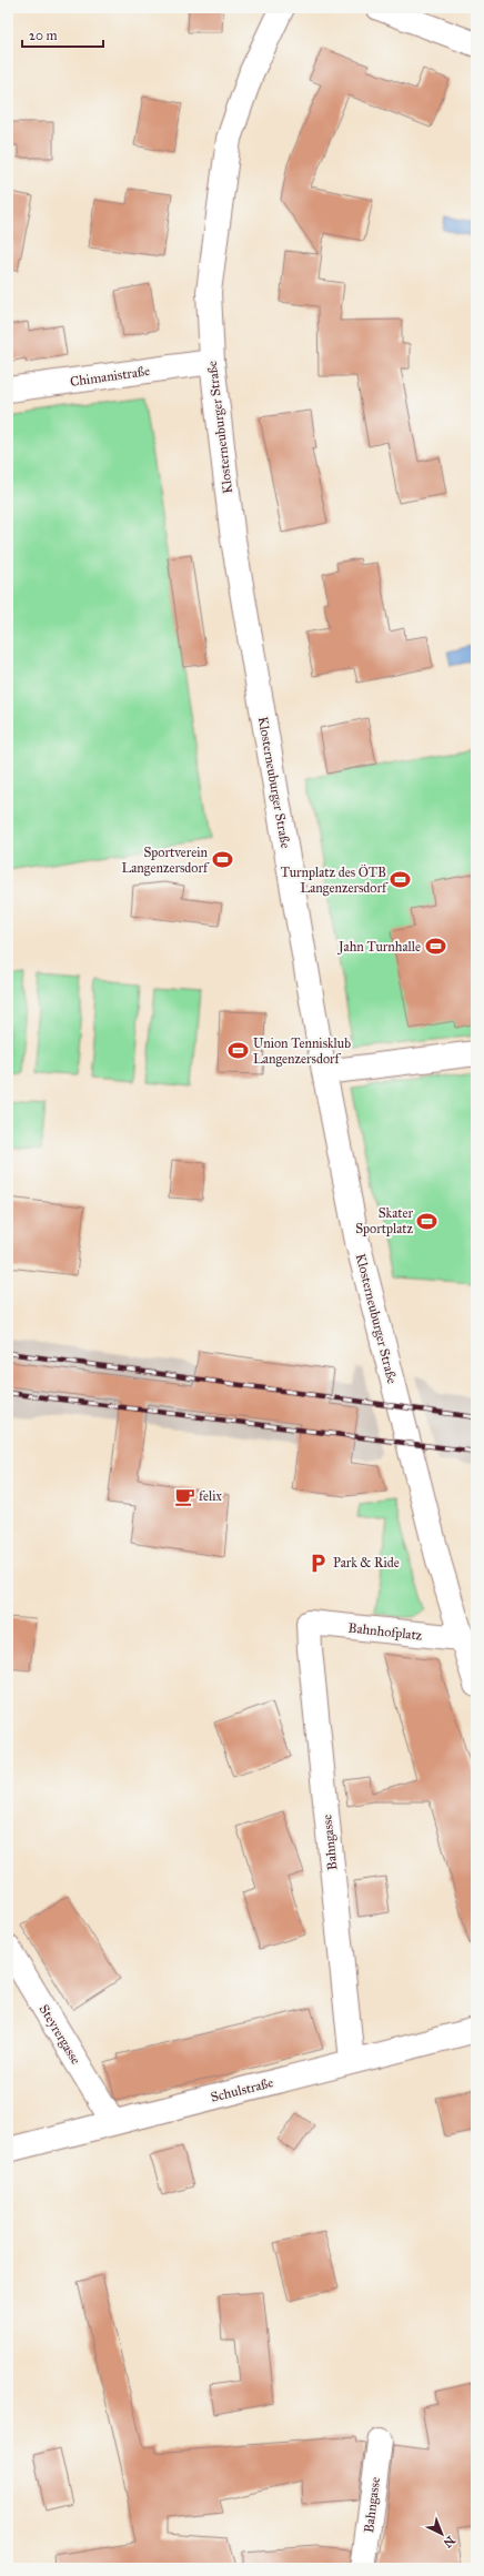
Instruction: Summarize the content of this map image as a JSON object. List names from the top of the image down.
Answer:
{
  "streets": {
    "street": [
      "Chimanistraße",
      "Klosterneuburger Straße",
      "Bahnhofplatz",
      "Bahngasse",
      "Steyrergasse",
      "Schulstraße"
    ]
  },
  "crossings": [
    ["Chimanistraße", "Klosterneuburger Straße"],
    ["Klosterneuburger Straße", "Bahnhofplatz"],
    ["Bahnhofplatz", "Bahngasse"],
    ["Bahngasse", "Schulstraße"],
    ["Steyrergasse", "Schulstraße"]
  ],
  "places": {
    "sports": [
      "Sportverein Langenzersdorf",
      "Turnplatz des ÖTB Langenzersdorf",
      "Jahn Turnhalle",
      "Union Tennisklub Langenzersdorf",
      "Skater Sportplatz"
    ],
    "cafe": ["felix"],
    "parking": ["Park & Ride"]
  },
  "scale_bar": "20 m",
  "north": "bottom right"
}
